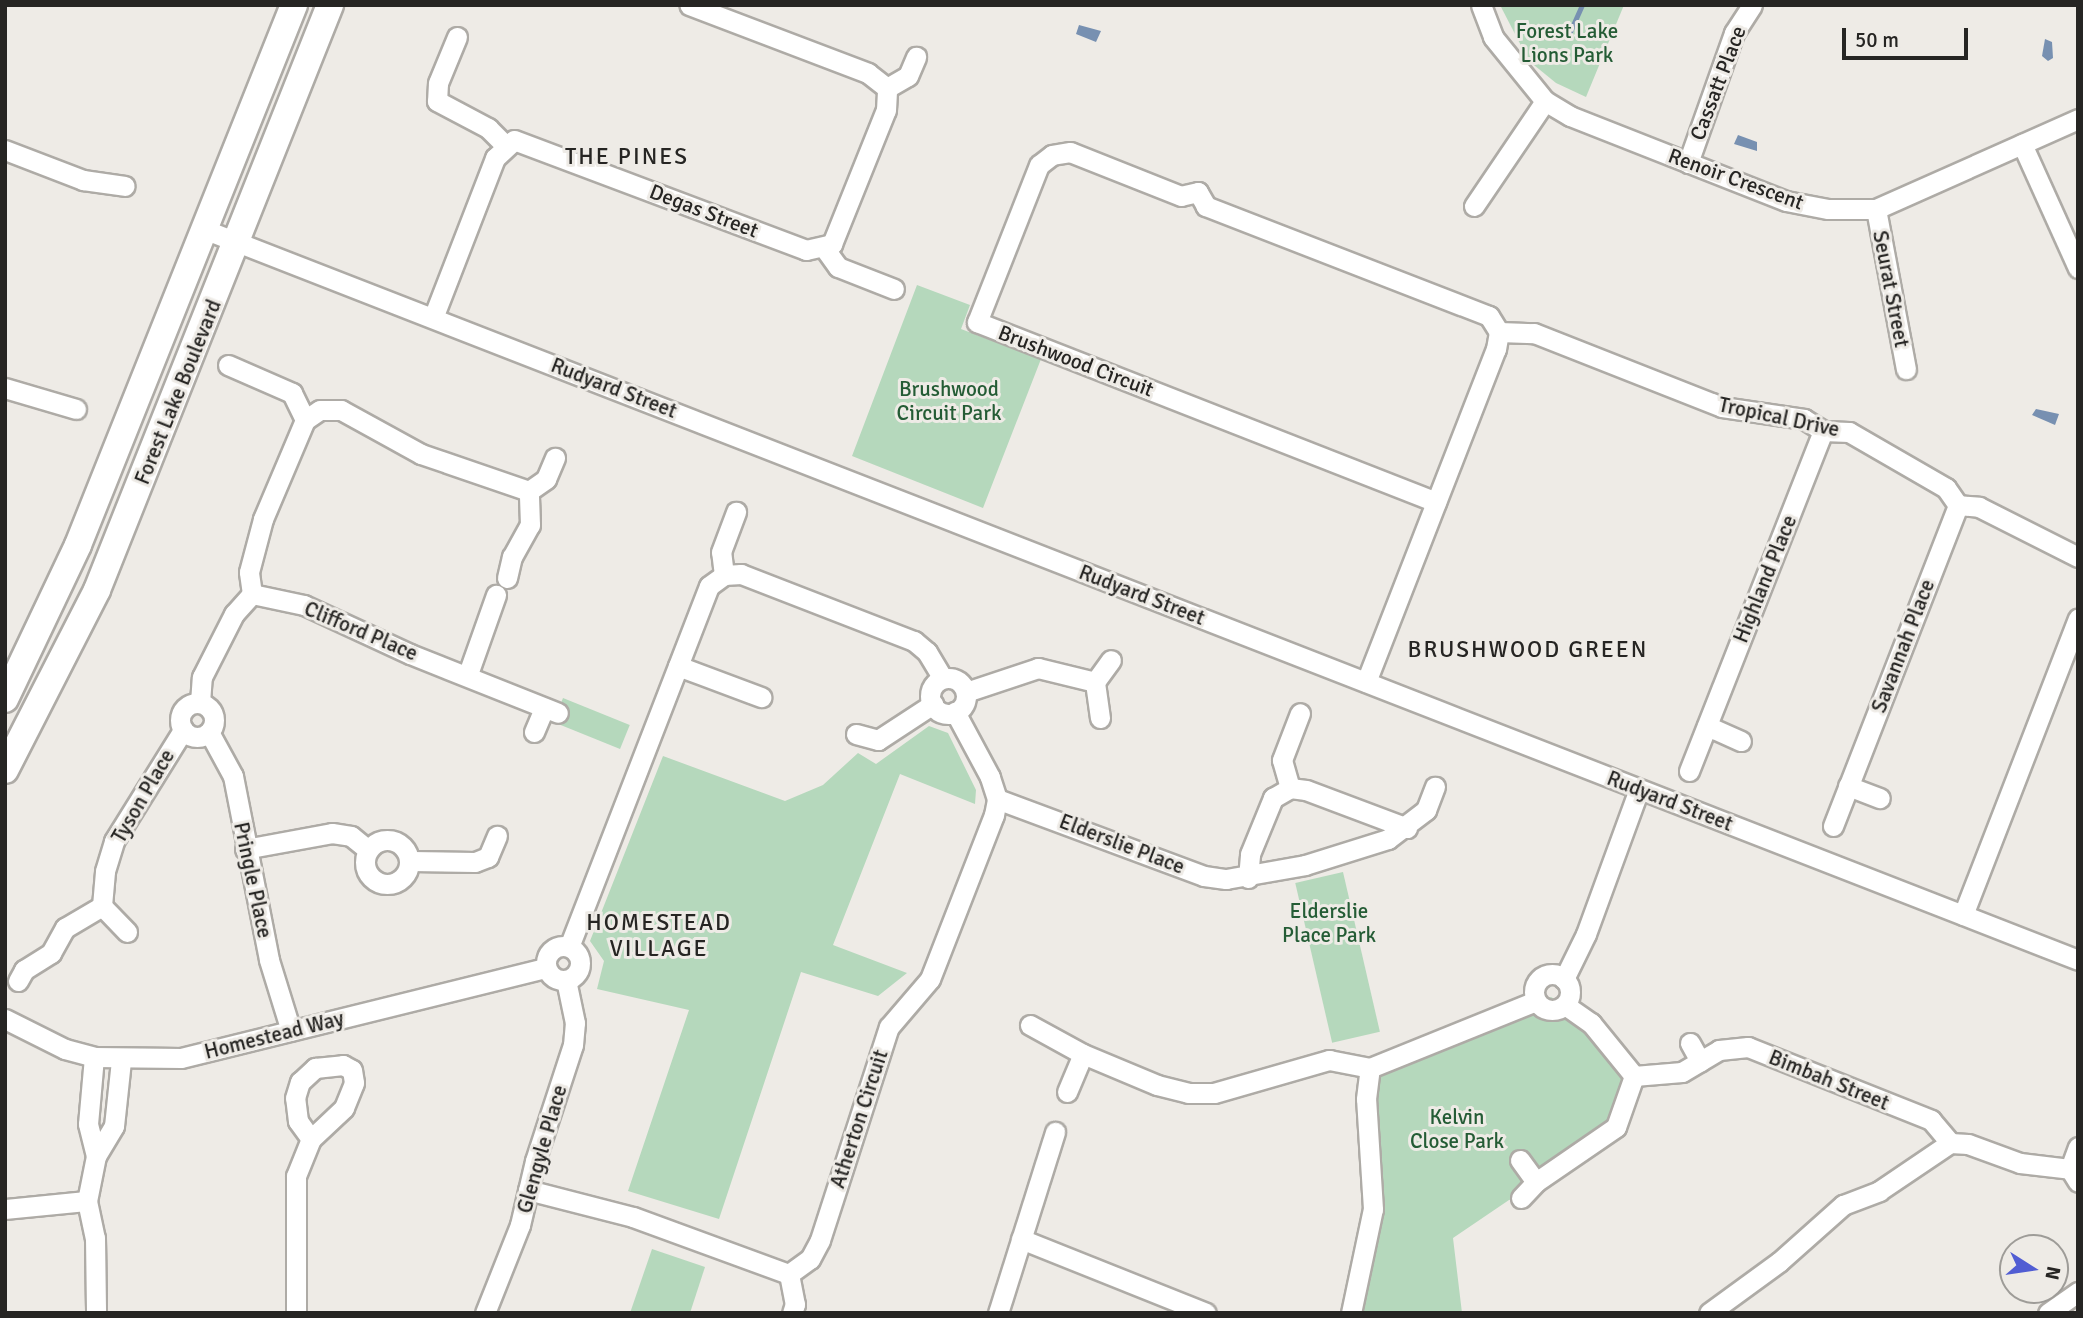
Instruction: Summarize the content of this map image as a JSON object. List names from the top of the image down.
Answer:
{
  "streets": {
    "main road": ["Forest Lake Boulevard"],
    "street": [
      "Cassatt Place",
      "Renoir Crescent",
      "Degas Street",
      "Seurat Street",
      "Brushwood Circuit",
      "Rudyard Street",
      "Tropical Drive",
      "Highland Place",
      "Clifford Place",
      "Savannah Place",
      "Tyson Place",
      "Elderslie Place",
      "Pringle Place",
      "Homestead Way",
      "Bimbah Street",
      "Atherton Circuit",
      "Glengyle Place"
    ]
  },
  "crossings": [
    ["Cassatt Place", "Renoir Crescent"],
    ["Renoir Crescent", "Seurat Street"],
    ["Brushwood Circuit", "Tropical Drive"],
    ["Rudyard Street", "Forest Lake Boulevard"],
    ["Tropical Drive", "Highland Place"],
    ["Tropical Drive", "Savannah Place"],
    ["Tyson Place", "Pringle Place"],
    ["Elderslie Place", "Atherton Circuit"],
    ["Pringle Place", "Homestead Way"],
    ["Homestead Way", "Glengyle Place"]
  ],
  "districts": ["THE PINES", "BRUSHWOOD GREEN", "HOMESTEAD VILLAGE"],
  "parks": [
    "Forest Lake Lions Park",
    "Brushwood Circuit Park",
    "Elderslie Place Park",
    "Kelvin Close Park"
  ],
  "scale_bar": "50 m",
  "north": "right"
}
